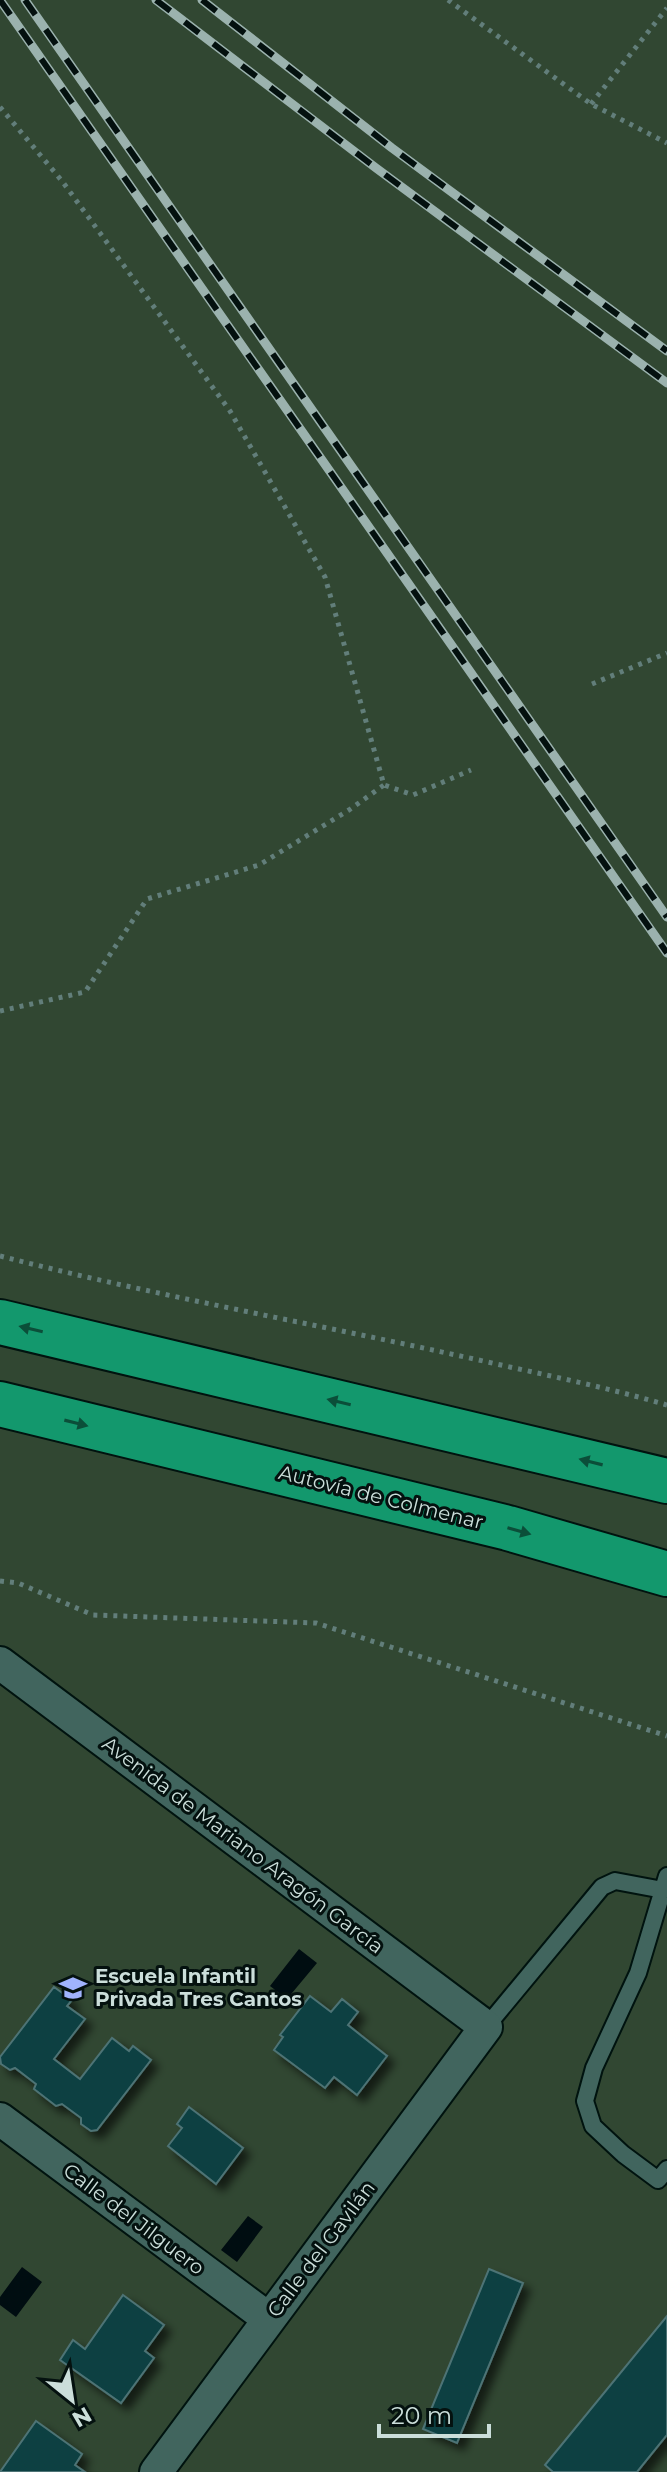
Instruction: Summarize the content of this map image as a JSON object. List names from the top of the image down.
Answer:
{
  "streets": {
    "highway": ["Autovía de Colmenar"],
    "street": ["Avenida de Mariano Aragón García", "Calle del Jilguero", "Calle del Gavilán"]
  },
  "crossings": [
    ["Avenida de Mariano Aragón García", "Calle del Gavilán"],
    ["Calle del Jilguero", "Calle del Gavilán"]
  ],
  "places": {
    "school or university": ["Escuela Infantil Privada Tres Cantos"]
  },
  "scale_bar": "20 m",
  "north": "bottom right"
}
